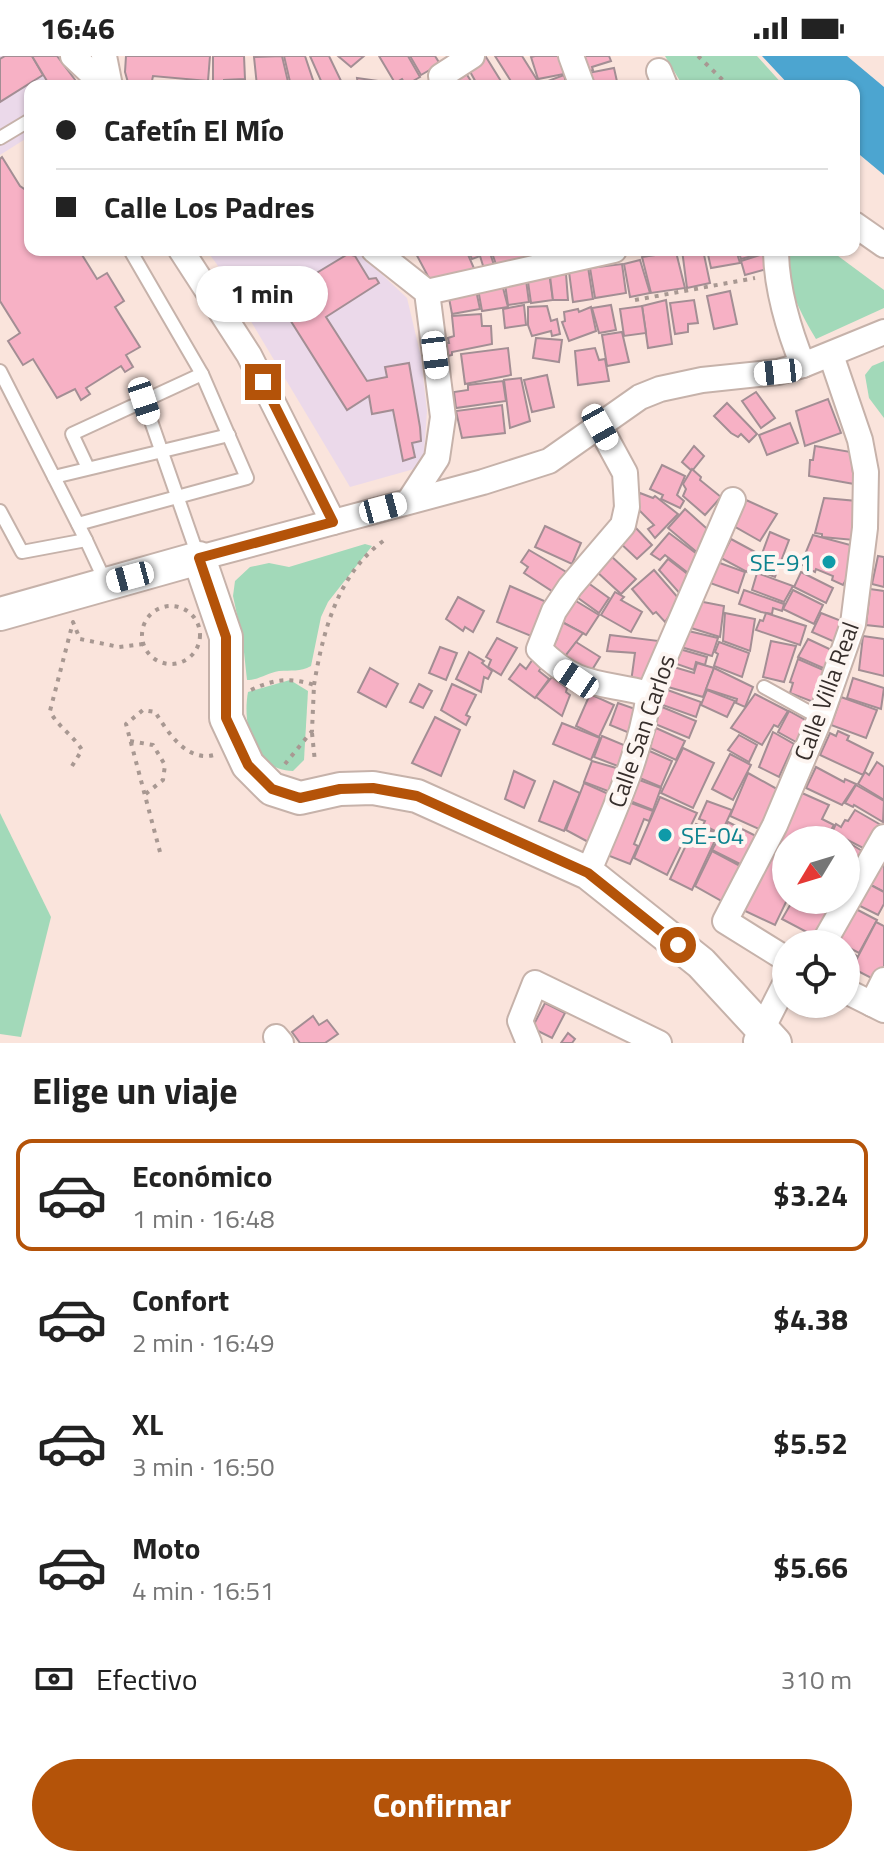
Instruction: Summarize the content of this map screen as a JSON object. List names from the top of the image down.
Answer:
{
  "streets": {
    "street": ["Calle Villa Real", "Calle San Carlos"]
  },
  "places": ["SE-91", "SE-04"],
  "north": "bottom left",
  "page": {
    "status": "16:46",
    "banner": ["Cafetín El Mío", "Calle Los Padres"],
    "bubble": "1 min",
    "heading": "Elige un viaje",
    "list": [
      {
        "name": "Económico",
        "note": "1 min · 16:48",
        "value": "$3.24"
      },
      {
        "name": "Confort",
        "note": "2 min · 16:49",
        "value": "$4.38"
      },
      {
        "name": "XL",
        "note": "3 min · 16:50",
        "value": "$5.52"
      },
      {
        "name": "Moto",
        "note": "4 min · 16:51",
        "value": "$5.66"
      }
    ],
    "pay": ["Efectivo", "310 m"],
    "buttons": "Confirmar"
  }
}
